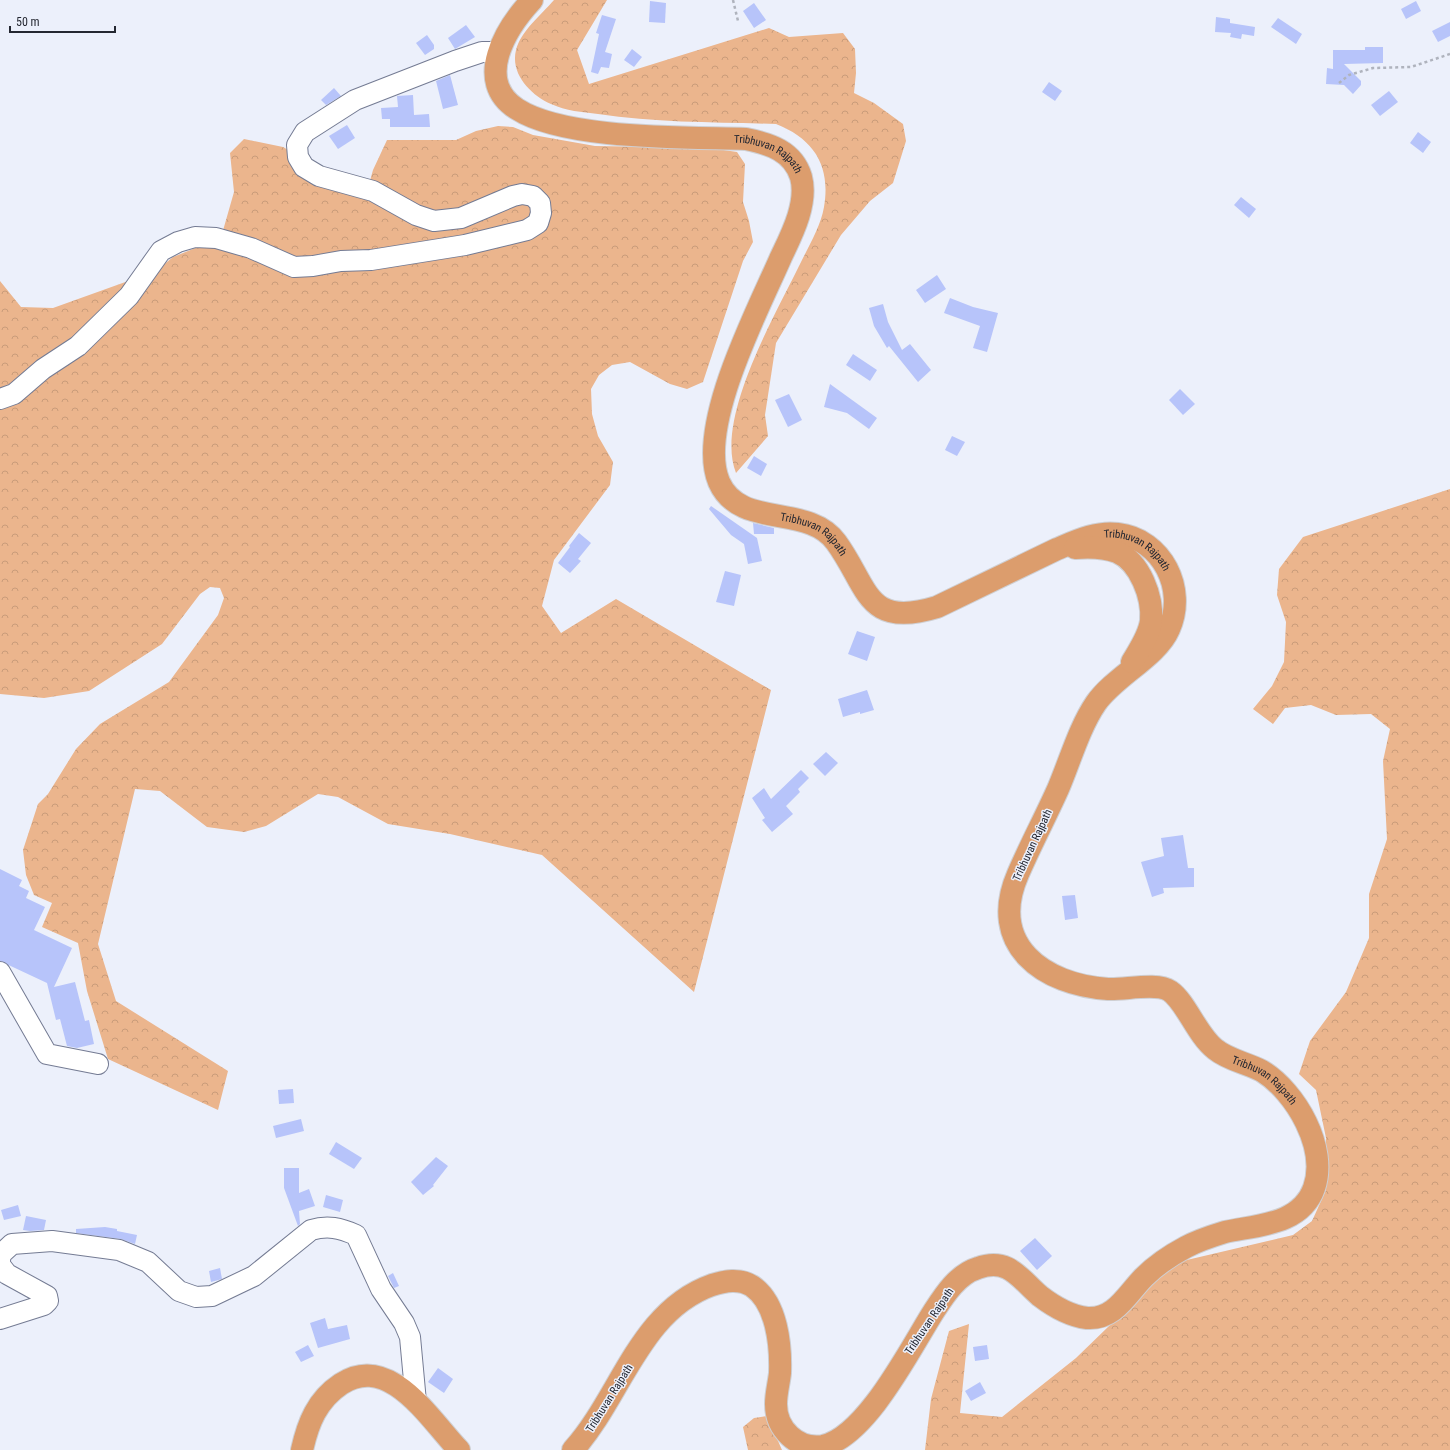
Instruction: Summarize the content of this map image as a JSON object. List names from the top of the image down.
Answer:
{
  "streets": {
    "highway": ["Tribhuvan Rajpath"]
  },
  "scale_bar": "50 m"
}
